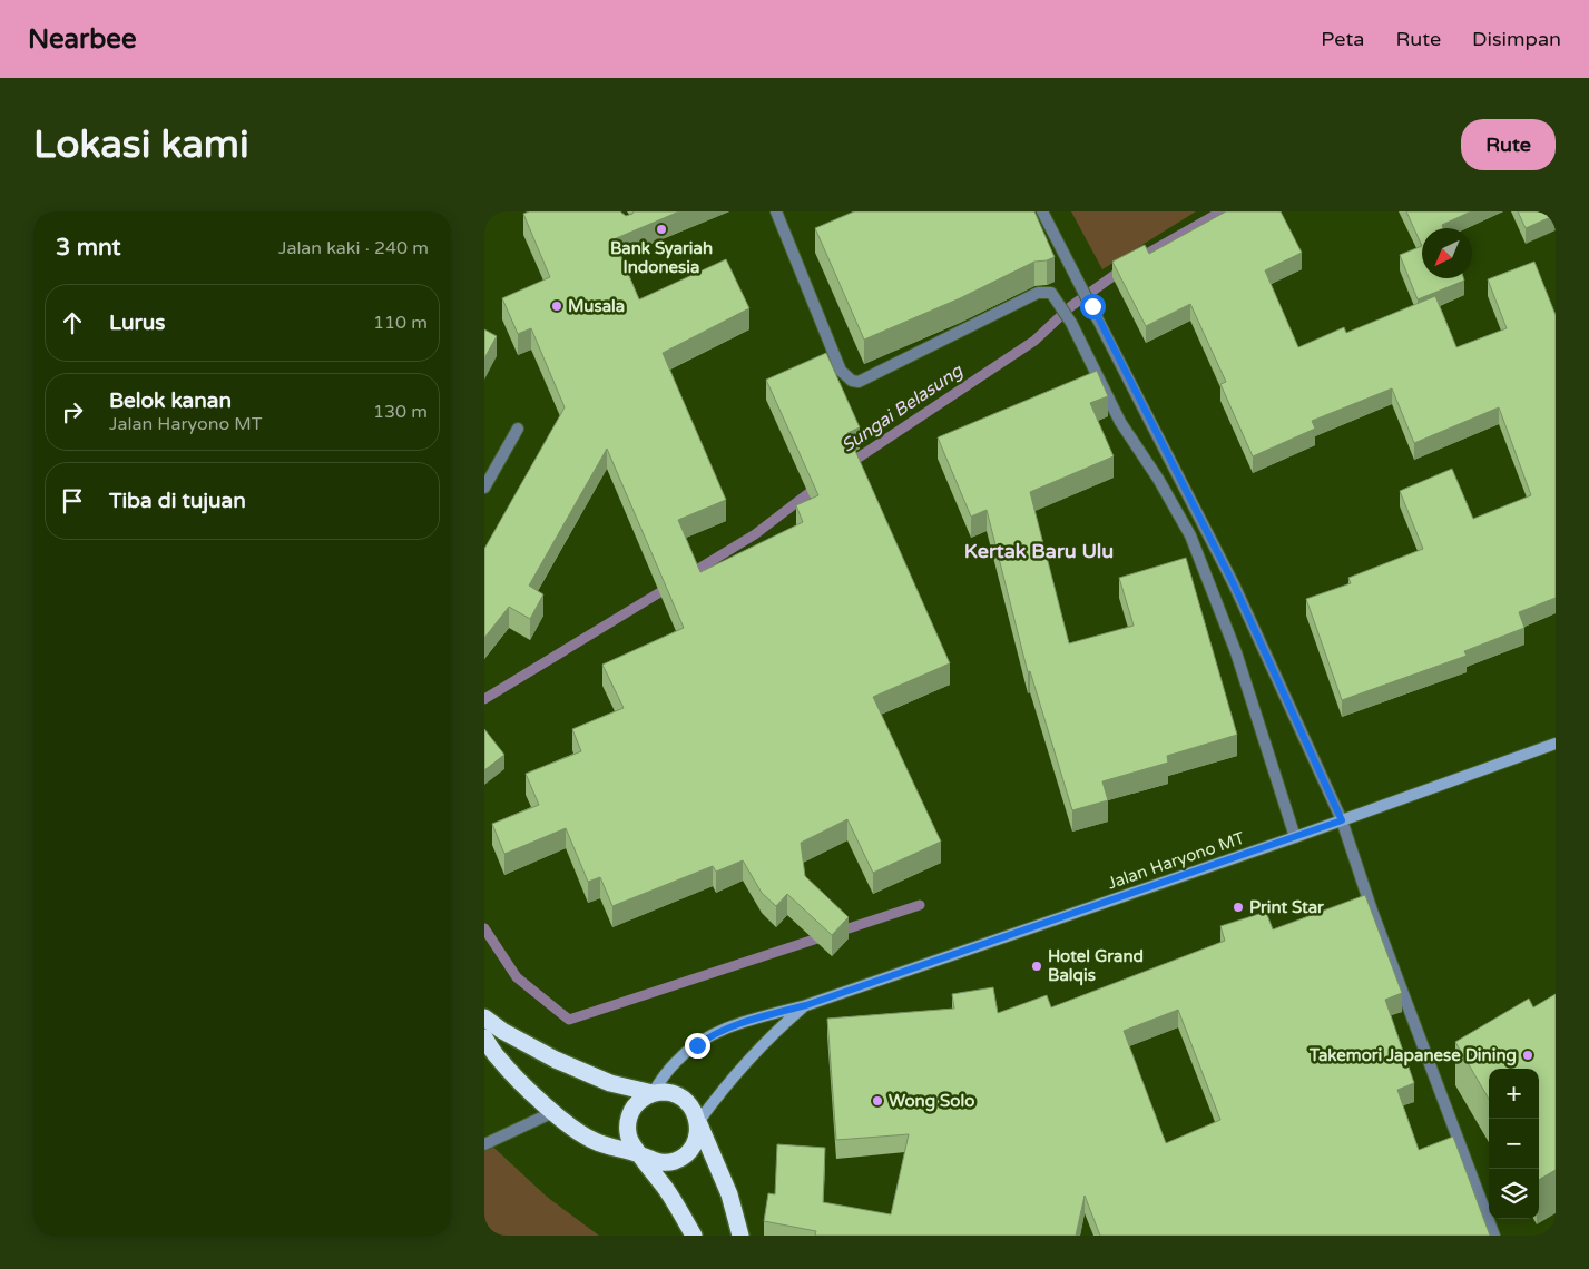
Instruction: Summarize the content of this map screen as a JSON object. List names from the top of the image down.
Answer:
{
  "streets": {
    "street": ["Jalan Haryono MT"]
  },
  "districts": ["Kertak Baru Ulu"],
  "water": ["Sungai Belasung"],
  "places": [
    "Bank Syariah Indonesia",
    "Musala",
    "Print Star",
    "Hotel Grand Balqis",
    "Takemori Japanese Dining",
    "Wong Solo"
  ],
  "north": "bottom left",
  "page": {
    "header": "Nearbee",
    "nav": ["Peta", "Rute", "Disimpan"],
    "buttons": "Rute",
    "title": "Lokasi kami",
    "heading": ["3 mnt", "Jalan kaki · 240 m"],
    "list": [
      ["Lurus", "110 m"],
      ["Belok kanan", "Jalan Haryono MT", "130 m"],
      "Tiba di tujuan"
    ],
    "map_buttons": ["+", "−"]
  }
}
